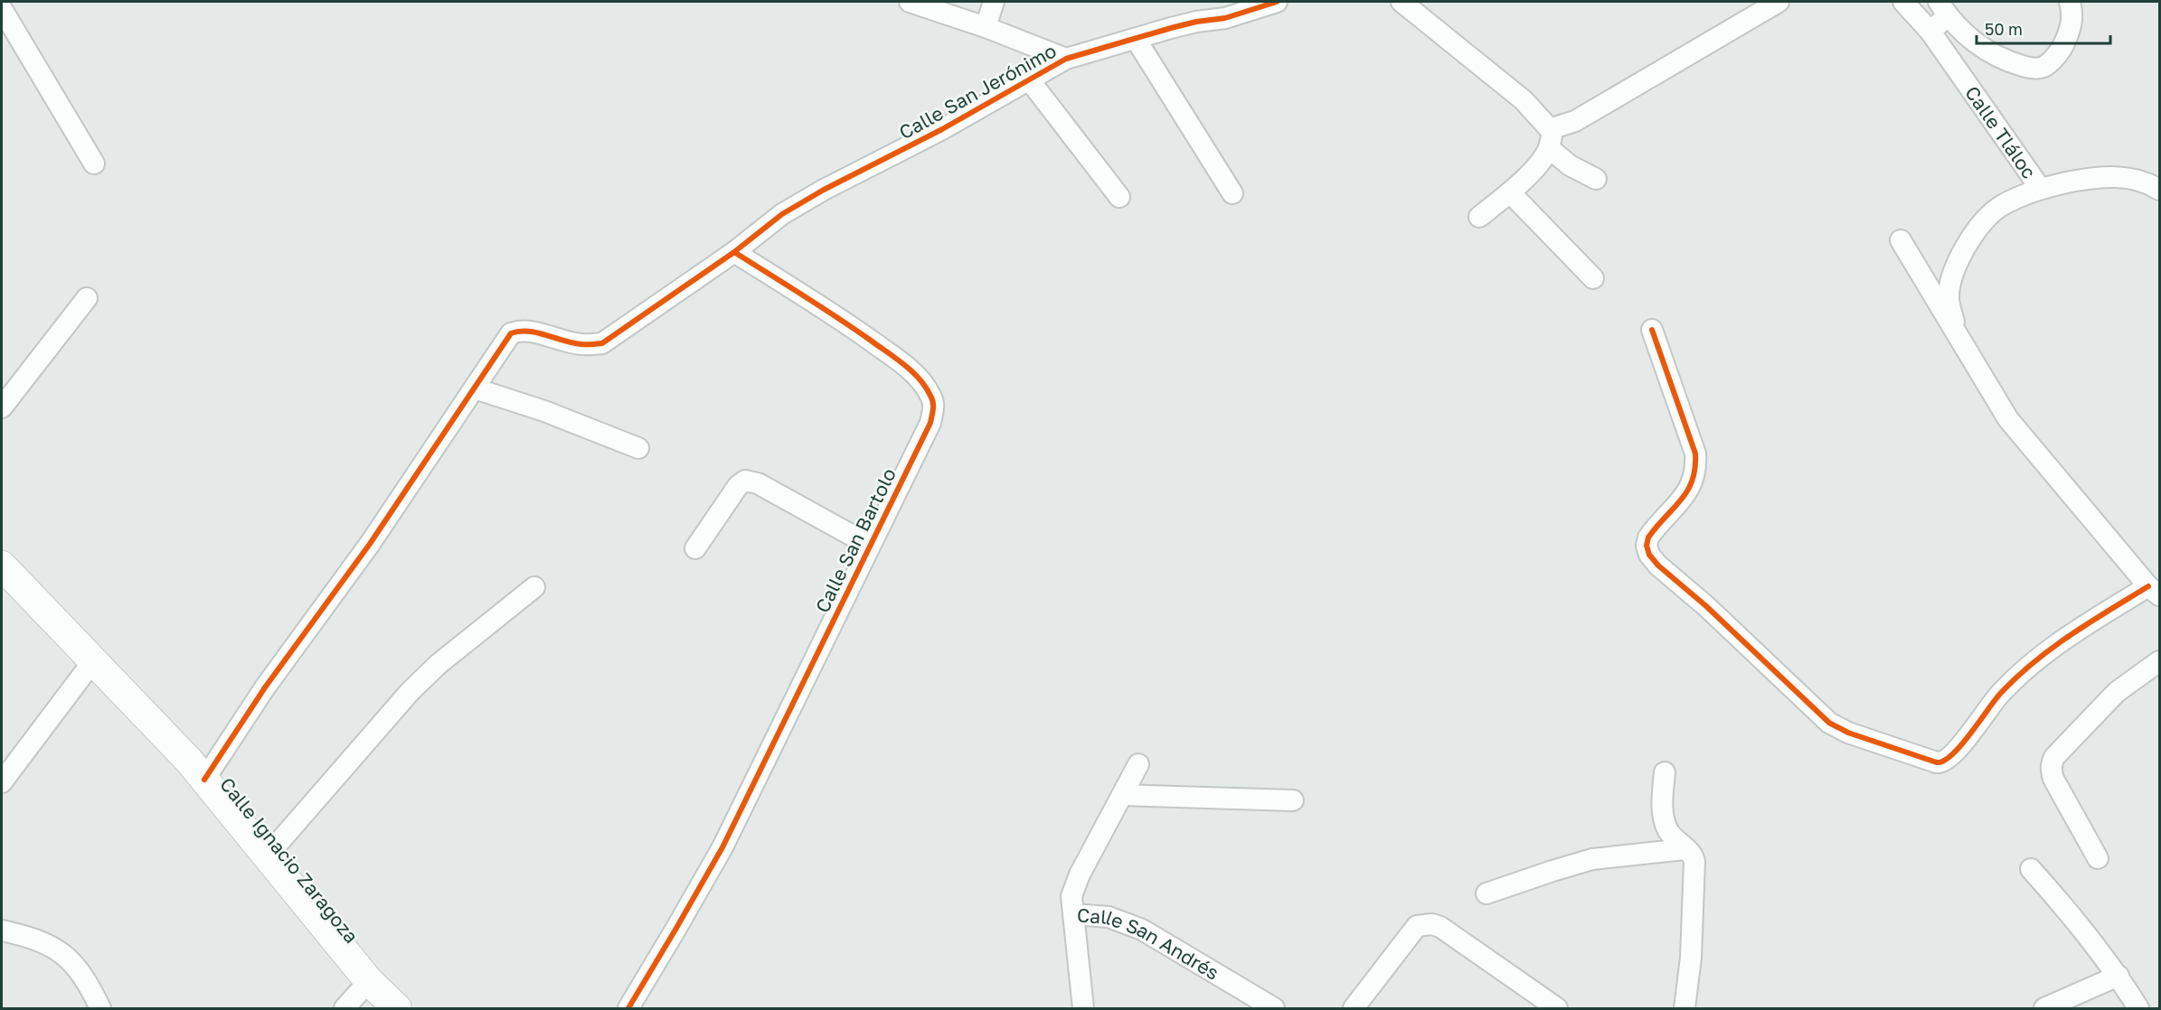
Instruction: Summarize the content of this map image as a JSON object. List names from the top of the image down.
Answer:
{
  "streets": {
    "street": [
      "Calle San Jerónimo",
      "Calle Tláloc",
      "Calle San Bartolo",
      "Calle Ignacio Zaragoza",
      "Calle San Andrés"
    ]
  },
  "crossings": [
    ["Calle San Jerónimo", "Calle San Bartolo"]
  ],
  "scale_bar": "50 m"
}
